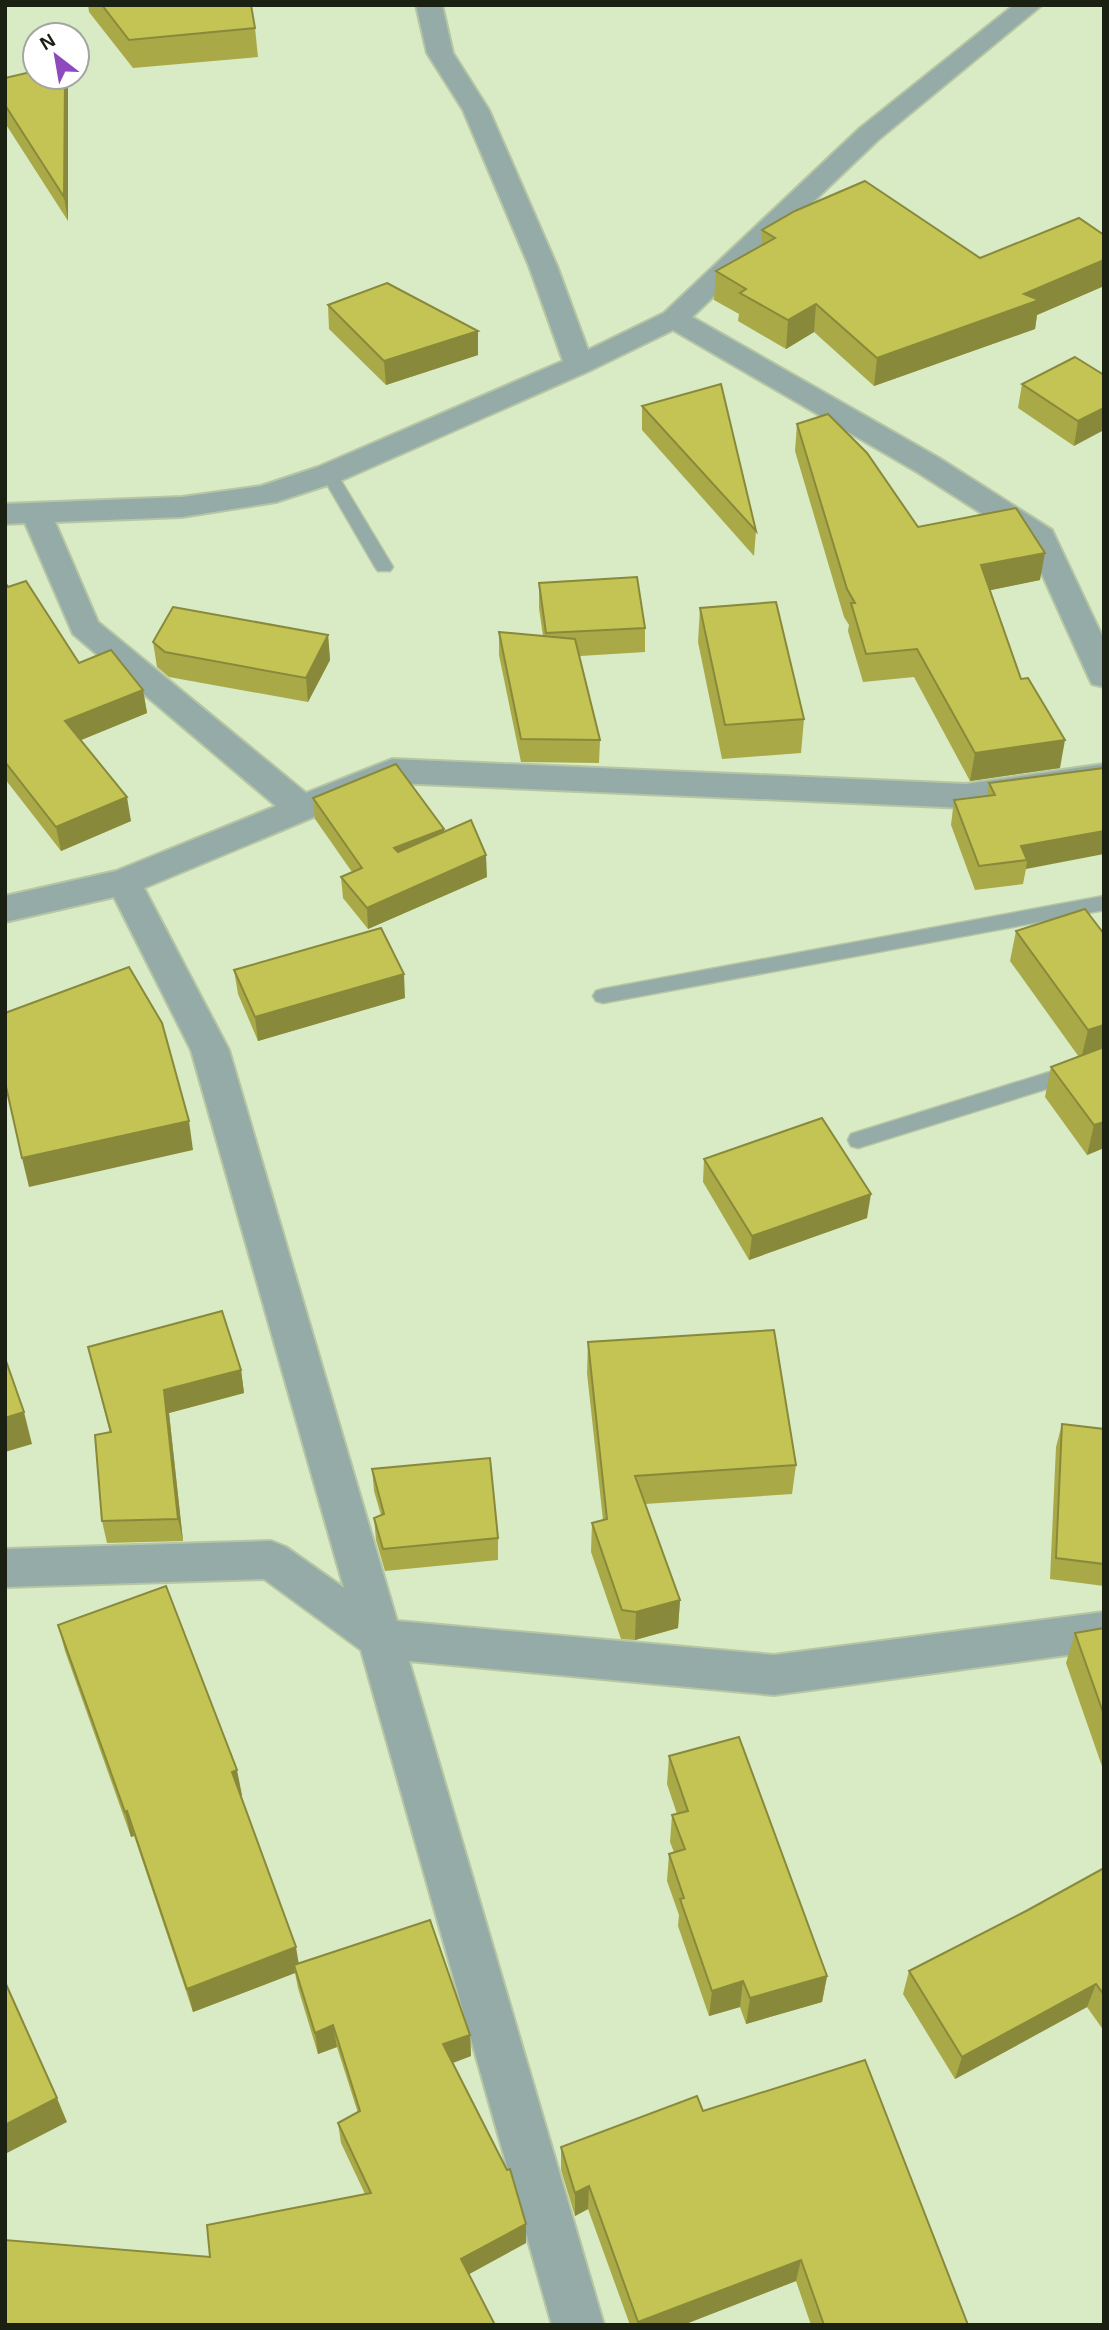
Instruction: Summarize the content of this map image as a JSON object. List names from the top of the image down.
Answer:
{
  "north": "top left"
}
